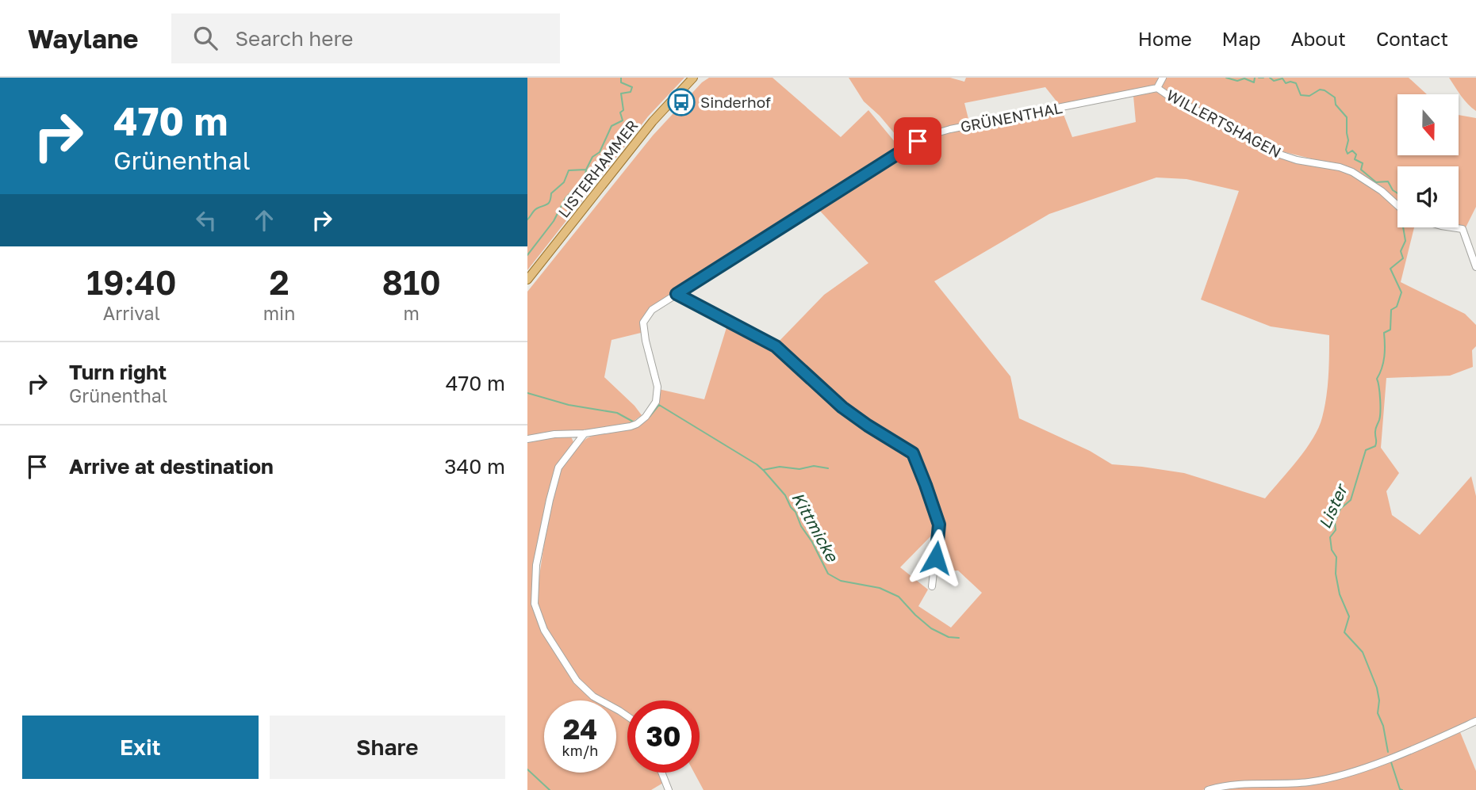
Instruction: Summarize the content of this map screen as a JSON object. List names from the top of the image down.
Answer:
{
  "streets": {
    "main road": ["LISTERHAMMER"],
    "street": ["GRÜNENTHAL", "WILLERTSHAGEN"]
  },
  "crossings": [
    ["GRÜNENTHAL", "WILLERTSHAGEN"]
  ],
  "water": ["Lister", "Kittmicke"],
  "places": {
    "bus stop": ["Sinderhof"]
  },
  "north": "bottom",
  "page": {
    "header": "Waylane",
    "search": "Search here",
    "nav": [
      "Home",
      "Map",
      "About",
      "Contact"
    ],
    "turn": ["470 m", "Grünenthal"],
    "eta": [
      "19:40",
      "Arrival",
      "2",
      "min",
      "810",
      "m"
    ],
    "list": [
      {
        "name": "Turn right",
        "note": "Grünenthal",
        "value": "470 m"
      },
      {
        "name": "Arrive at destination",
        "value": "340 m"
      }
    ],
    "speed": "24 km/h",
    "limit": "30",
    "buttons": ["Exit", "Share"]
  }
}
